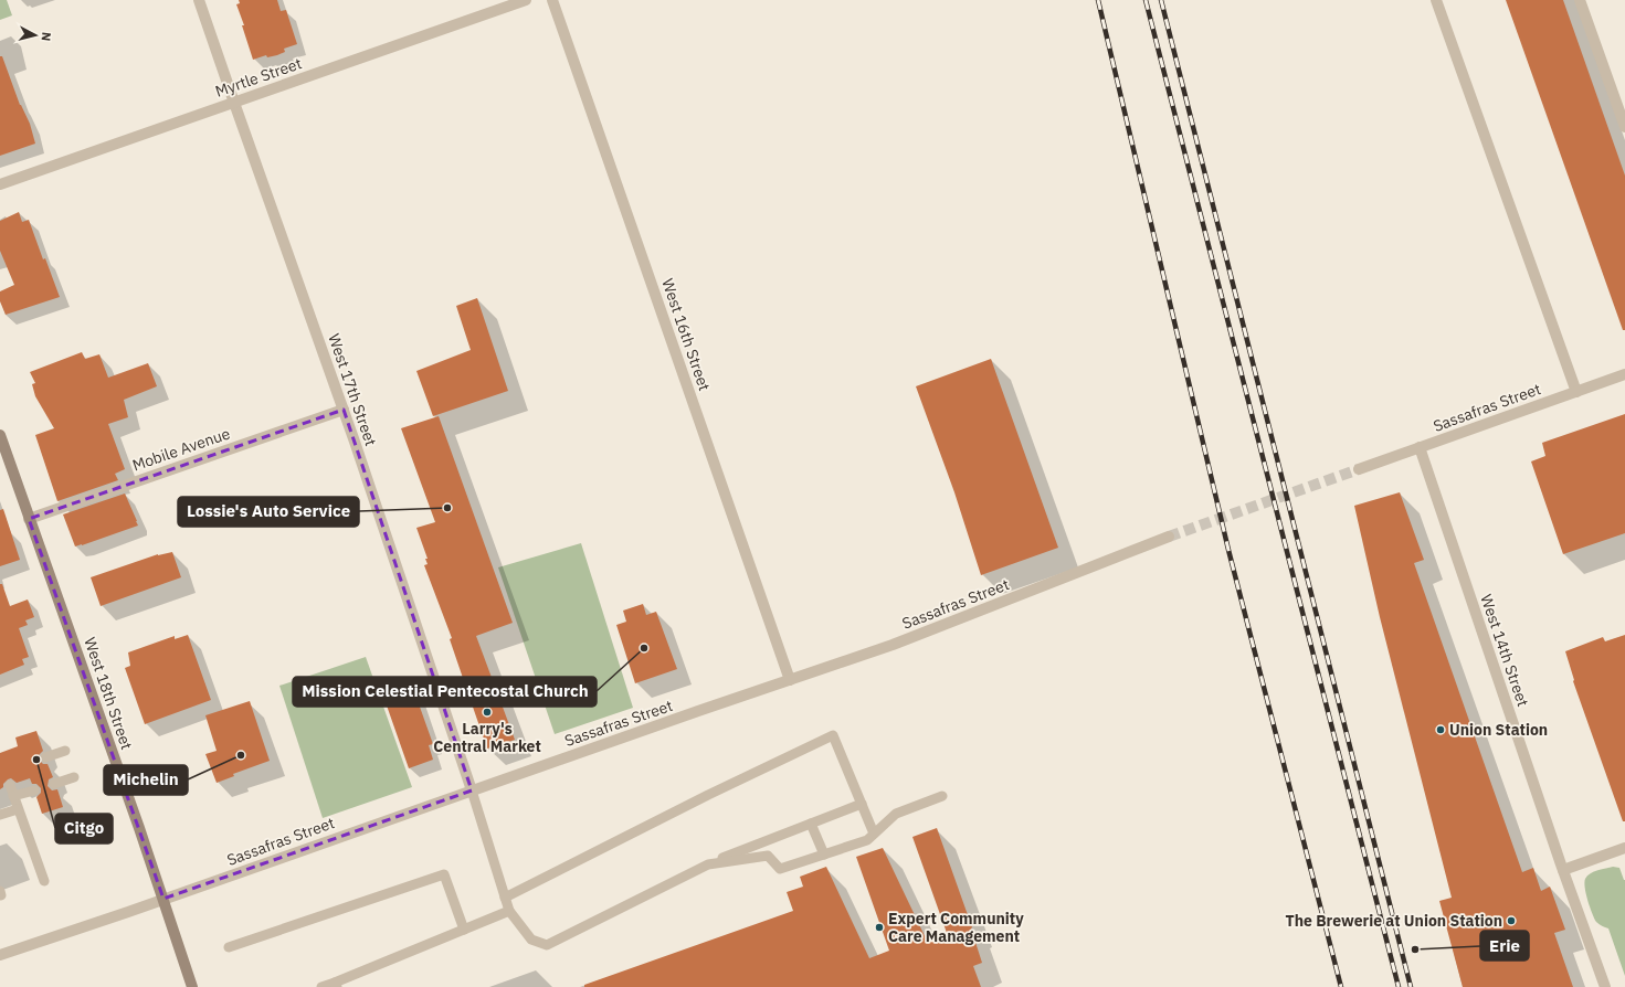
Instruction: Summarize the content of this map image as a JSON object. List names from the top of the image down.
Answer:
{
  "streets": {
    "main road": ["West 18th Street"],
    "street": [
      "Myrtle Street",
      "West 16th Street",
      "West 17th Street",
      "Sassafras Street",
      "Mobile Avenue",
      "West 14th Street"
    ]
  },
  "crossings": [
    ["Myrtle Street", "West 17th Street"],
    ["West 16th Street", "Sassafras Street"],
    ["West 17th Street", "Sassafras Street"],
    ["West 17th Street", "Mobile Avenue"],
    ["Sassafras Street", "West 14th Street"],
    ["Sassafras Street", "West 18th Street"],
    ["Mobile Avenue", "West 18th Street"]
  ],
  "places": [
    "Lossie's Auto Service",
    "Mission Celestial Pentecostal Church",
    "Larry's Central Market",
    "Union Station",
    "Michelin",
    "Citgo",
    "The Brewerie at Union Station",
    "Expert Community Care Management",
    "Erie"
  ],
  "north": "right"
}
